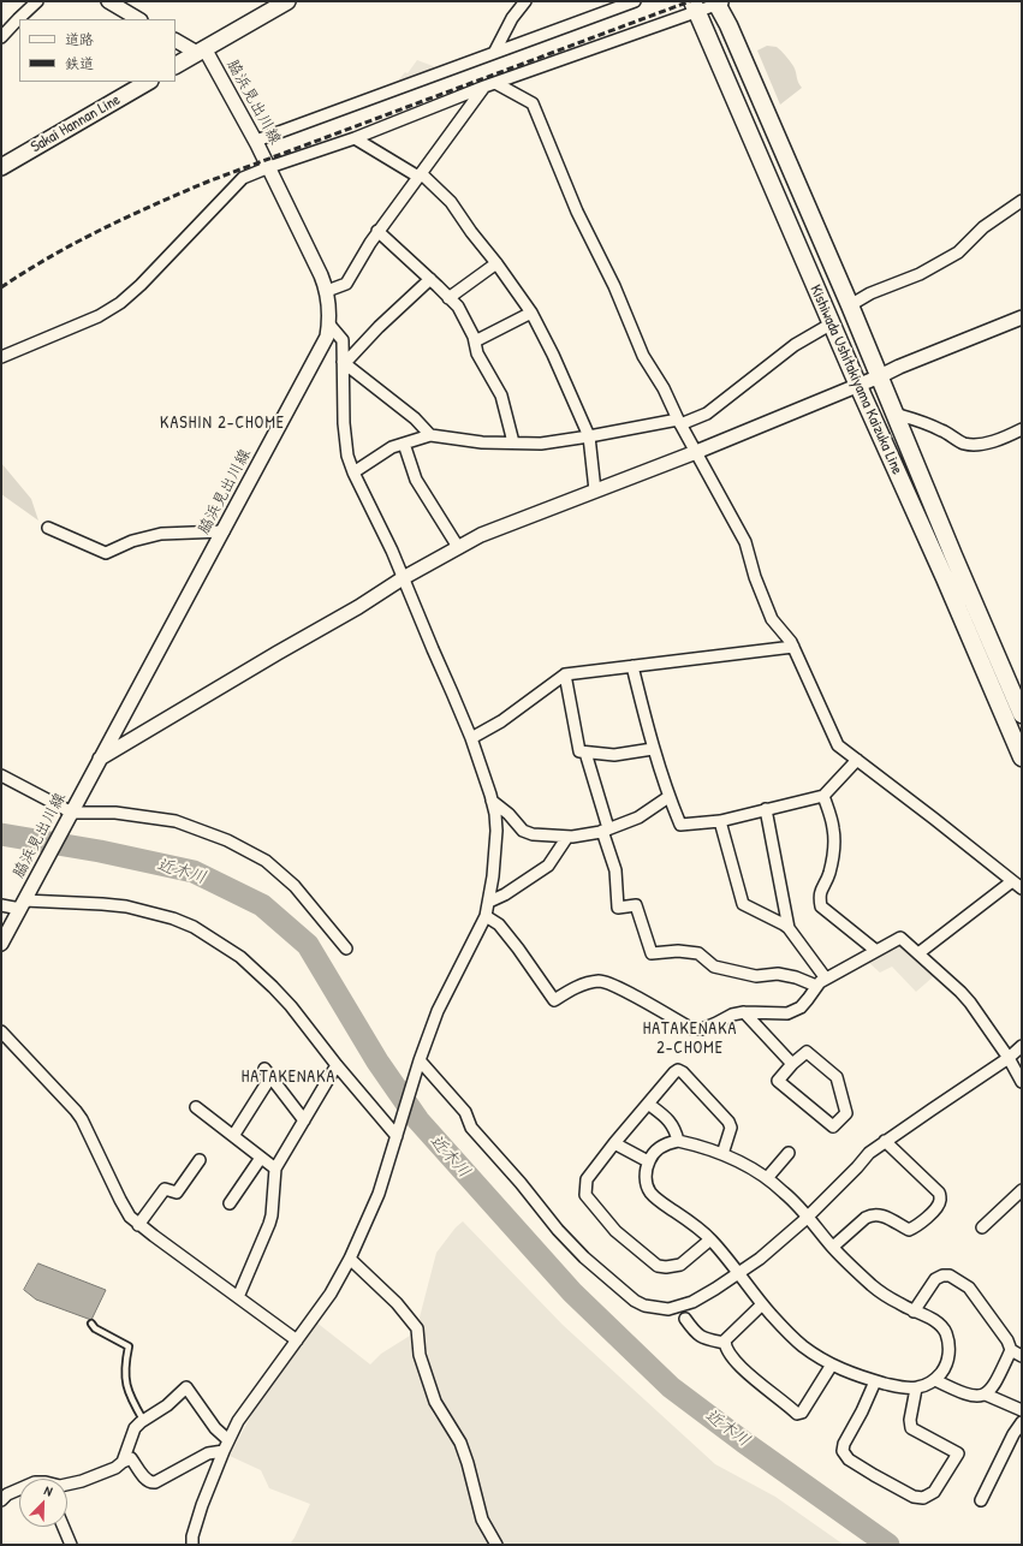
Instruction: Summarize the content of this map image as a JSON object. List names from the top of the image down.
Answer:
{
  "streets": {
    "main road": ["Sakai Hannan Line", "Kishiwada Ushitakiyama Kaizuka Line"],
    "street": ["脇浜見出川線"]
  },
  "districts": ["KASHIN 2-CHOME", "HATAKENAKA 2-CHOME", "HATAKENAKA"],
  "water": ["近木川"],
  "legend": ["道路", "鉄道"],
  "north": "top right"
}
